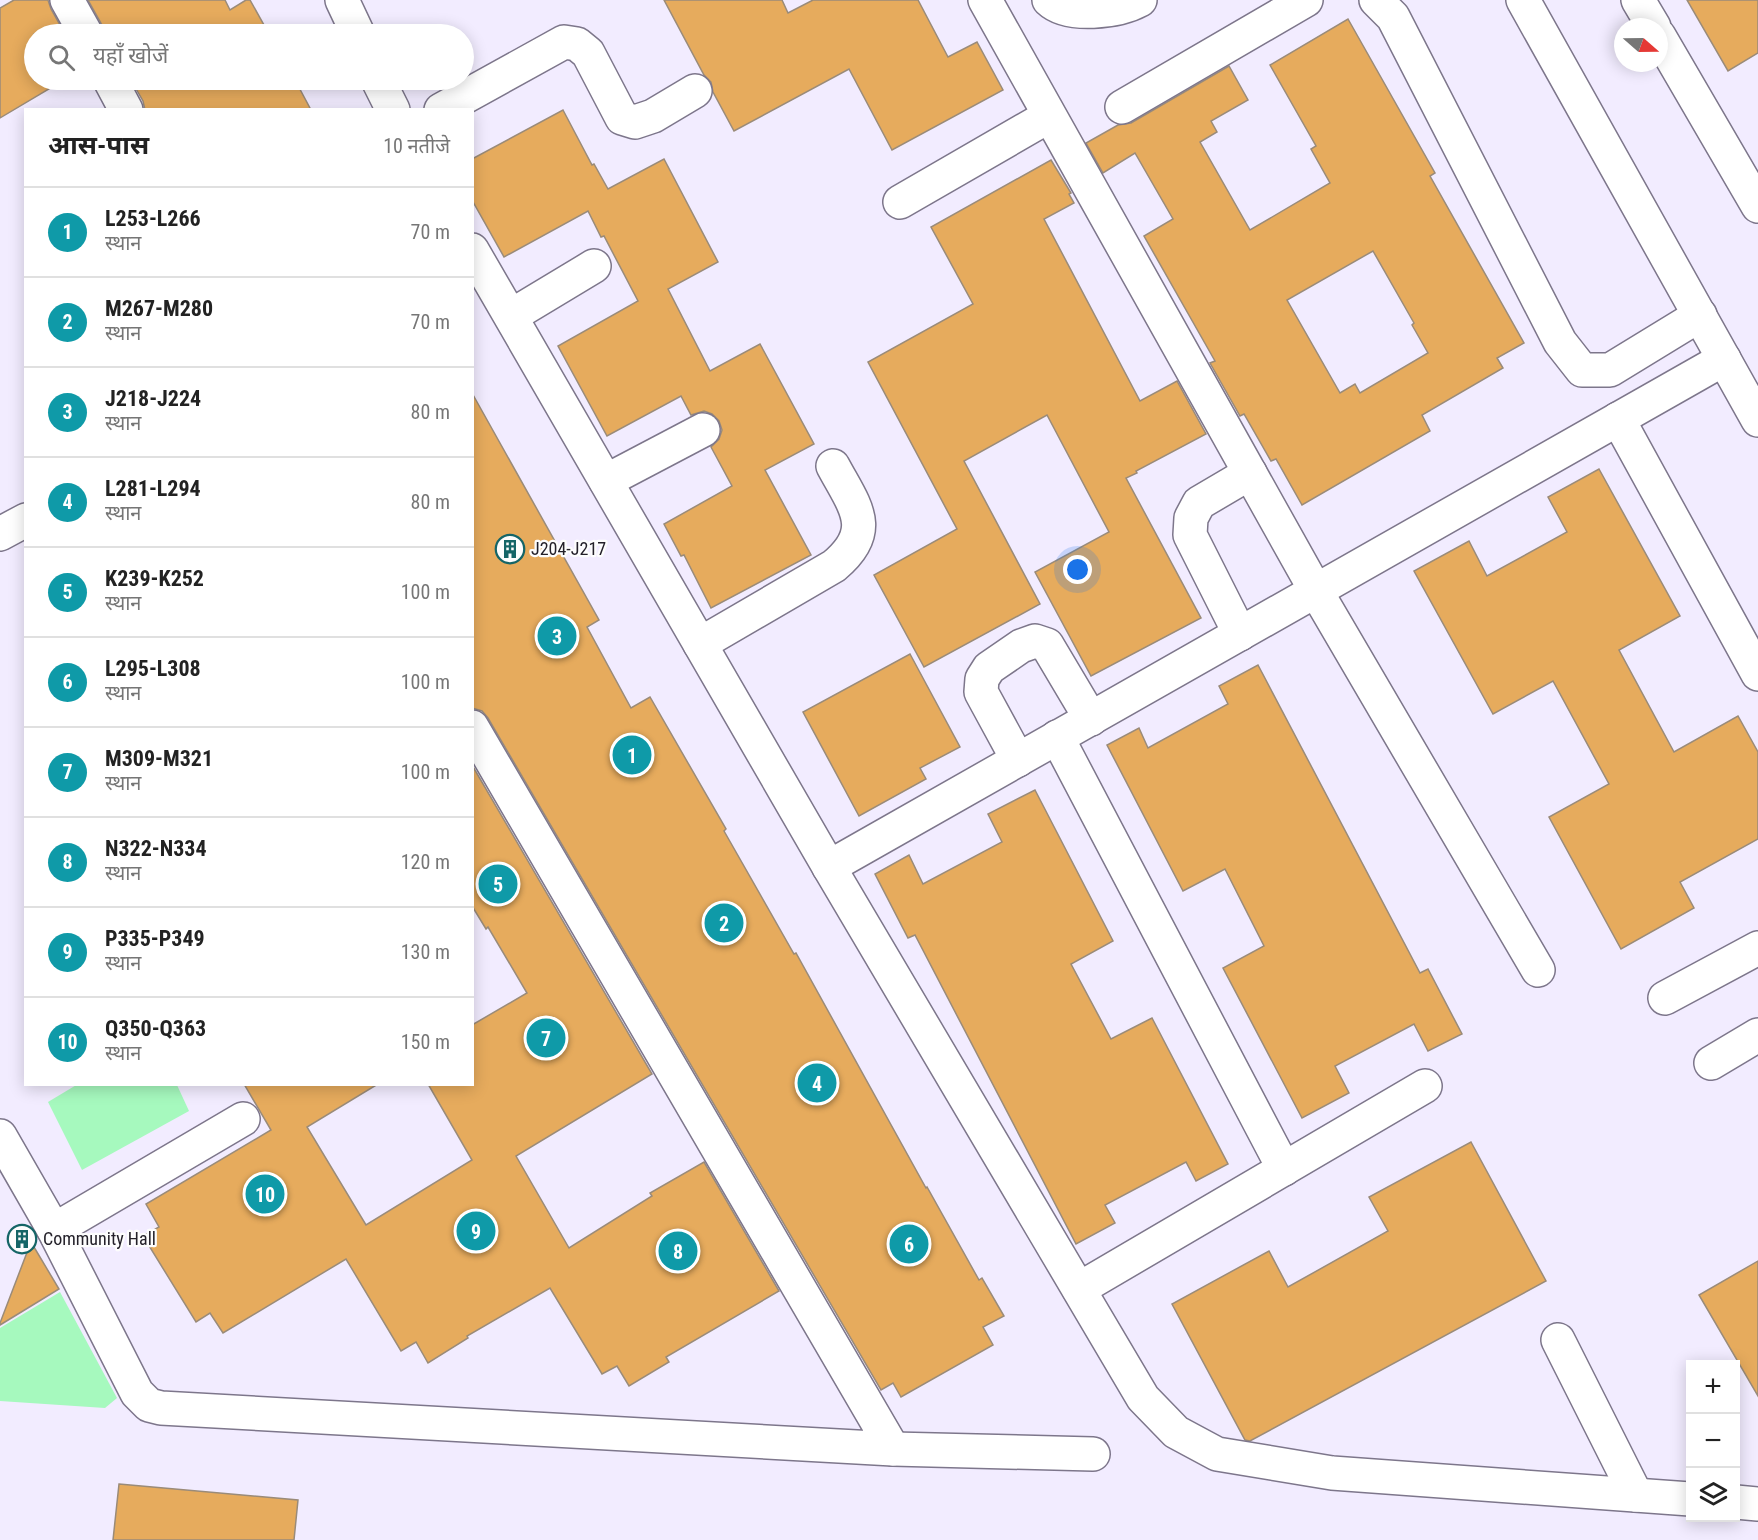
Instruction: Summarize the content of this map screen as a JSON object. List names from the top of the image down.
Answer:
{
  "places": {
    "building": ["J204-J217", "Community Hall"]
  },
  "north": "right",
  "page": {
    "search": "यहाँ खोजें",
    "heading": ["आस-पास", "10 नतीजे"],
    "list": [
      {
        "mark": "1",
        "name": "L253-L266",
        "note": "स्थान",
        "value": "70 m"
      },
      {
        "mark": "2",
        "name": "M267-M280",
        "note": "स्थान",
        "value": "70 m"
      },
      {
        "mark": "3",
        "name": "J218-J224",
        "note": "स्थान",
        "value": "80 m"
      },
      {
        "mark": "4",
        "name": "L281-L294",
        "note": "स्थान",
        "value": "80 m"
      },
      {
        "mark": "5",
        "name": "K239-K252",
        "note": "स्थान",
        "value": "100 m"
      },
      {
        "mark": "6",
        "name": "L295-L308",
        "note": "स्थान",
        "value": "100 m"
      },
      {
        "mark": "7",
        "name": "M309-M321",
        "note": "स्थान",
        "value": "100 m"
      },
      {
        "mark": "8",
        "name": "N322-N334",
        "note": "स्थान",
        "value": "120 m"
      },
      {
        "mark": "9",
        "name": "P335-P349",
        "note": "स्थान",
        "value": "130 m"
      },
      {
        "mark": "10",
        "name": "Q350-Q363",
        "note": "स्थान",
        "value": "150 m"
      }
    ],
    "pins": [
      "3",
      "1",
      "5",
      "2",
      "7",
      "4",
      "10",
      "9",
      "6",
      "8"
    ],
    "map_buttons": ["+", "−"]
  }
}
